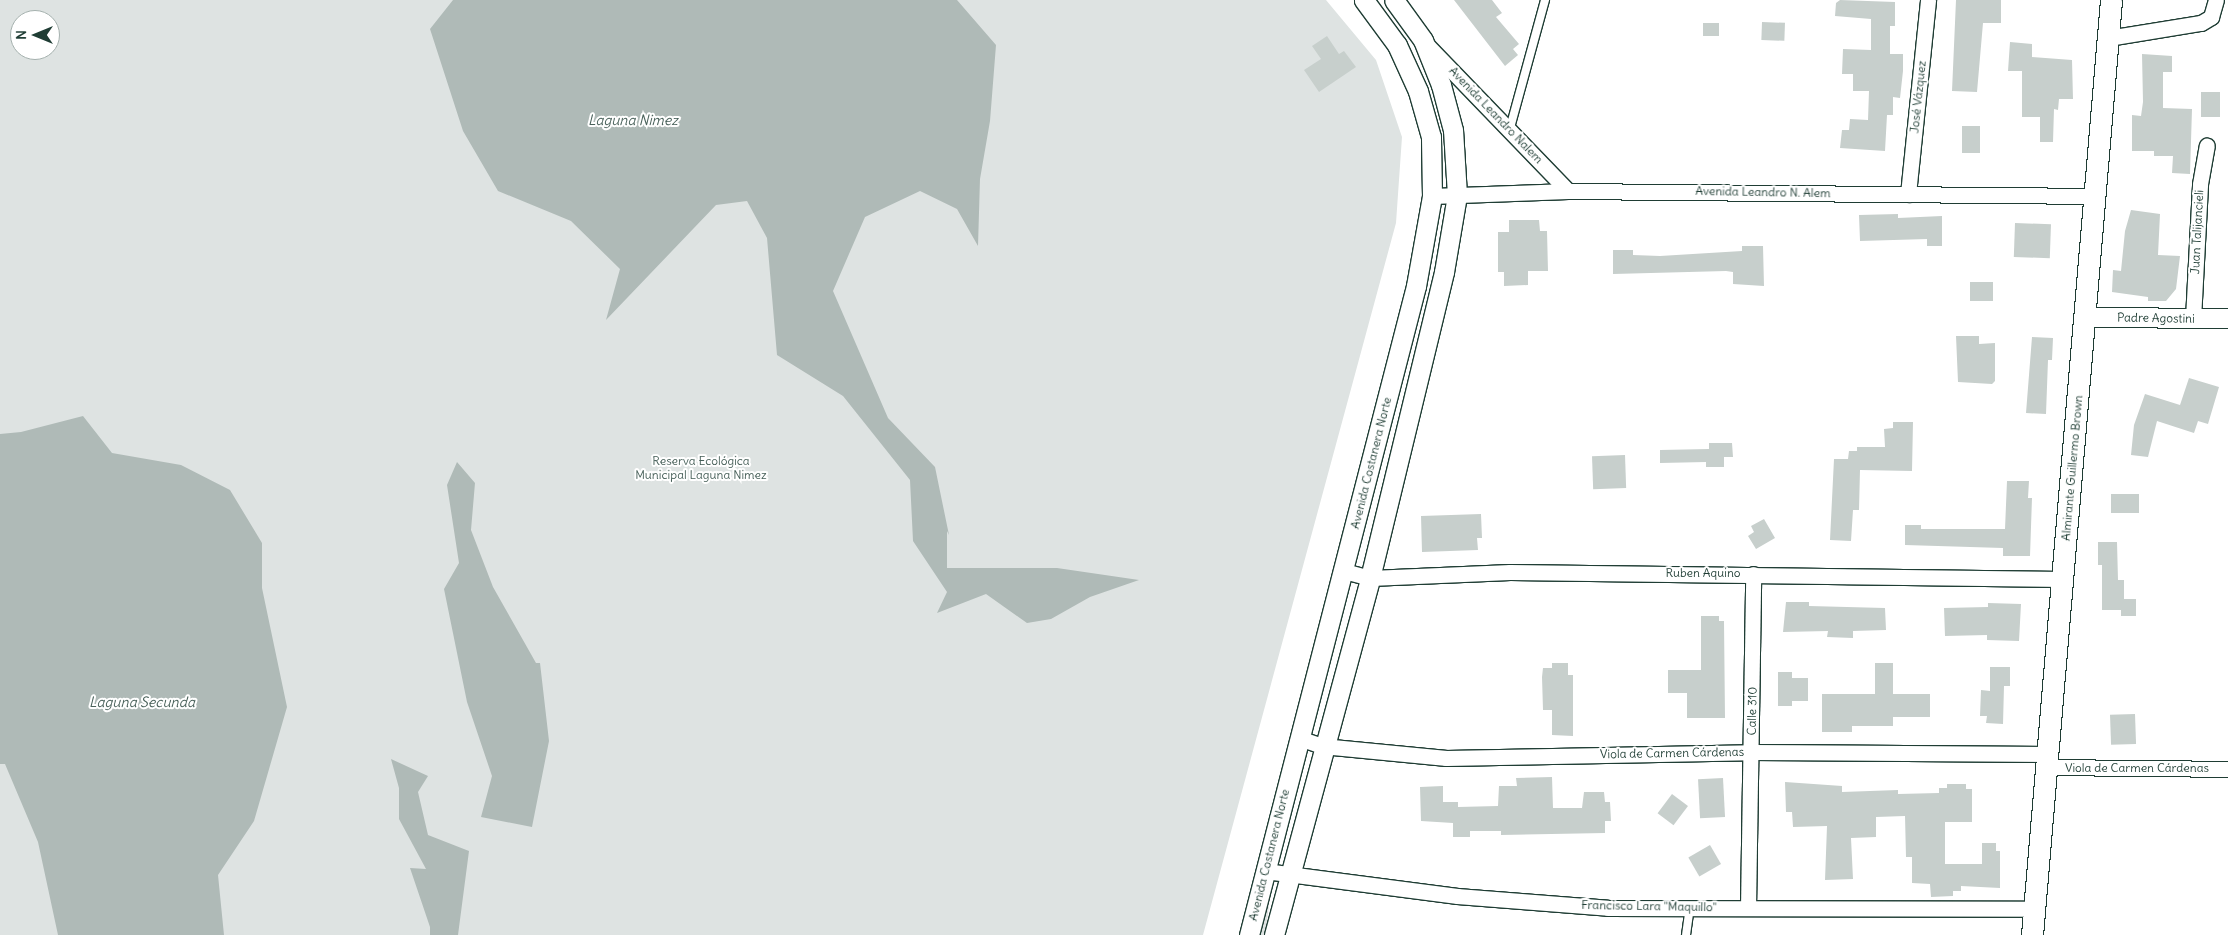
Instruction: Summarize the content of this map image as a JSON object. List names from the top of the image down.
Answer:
{
  "streets": {
    "main road": ["Almirante Guillermo Brown"],
    "street": [
      "José Vázquez",
      "Avenida Leandro Nalem",
      "Avenida Leandro N. Alem",
      "Juan Talijancieli",
      "Padre Agostini",
      "Avenida Costanera Norte",
      "Ruben Aquino",
      "Calle 310",
      "Viola de Carmen Cárdenas",
      "Francisco Lara \"Maquillo\""
    ]
  },
  "crossings": [
    ["José Vázquez", "Avenida Leandro N. Alem"],
    ["Avenida Leandro Nalem", "Avenida Leandro N. Alem"],
    ["Avenida Leandro Nalem", "Avenida Costanera Norte"],
    ["Avenida Leandro N. Alem", "Avenida Costanera Norte"],
    ["Avenida Leandro N. Alem", "Almirante Guillermo Brown"],
    ["Juan Talijancieli", "Padre Agostini"],
    ["Padre Agostini", "Almirante Guillermo Brown"],
    ["Avenida Costanera Norte", "Ruben Aquino"],
    ["Avenida Costanera Norte", "Viola de Carmen Cárdenas"],
    ["Avenida Costanera Norte", "Francisco Lara \"Maquillo\""],
    ["Almirante Guillermo Brown", "Ruben Aquino"],
    ["Almirante Guillermo Brown", "Viola de Carmen Cárdenas"],
    ["Almirante Guillermo Brown", "Francisco Lara \"Maquillo\""],
    ["Ruben Aquino", "Calle 310"],
    ["Calle 310", "Viola de Carmen Cárdenas"],
    ["Calle 310", "Francisco Lara \"Maquillo\""]
  ],
  "water": ["Laguna Nimez", "Laguna Secunda"],
  "parks": ["Reserva Ecológica Municipal Laguna Nimez"],
  "north": "left"
}
